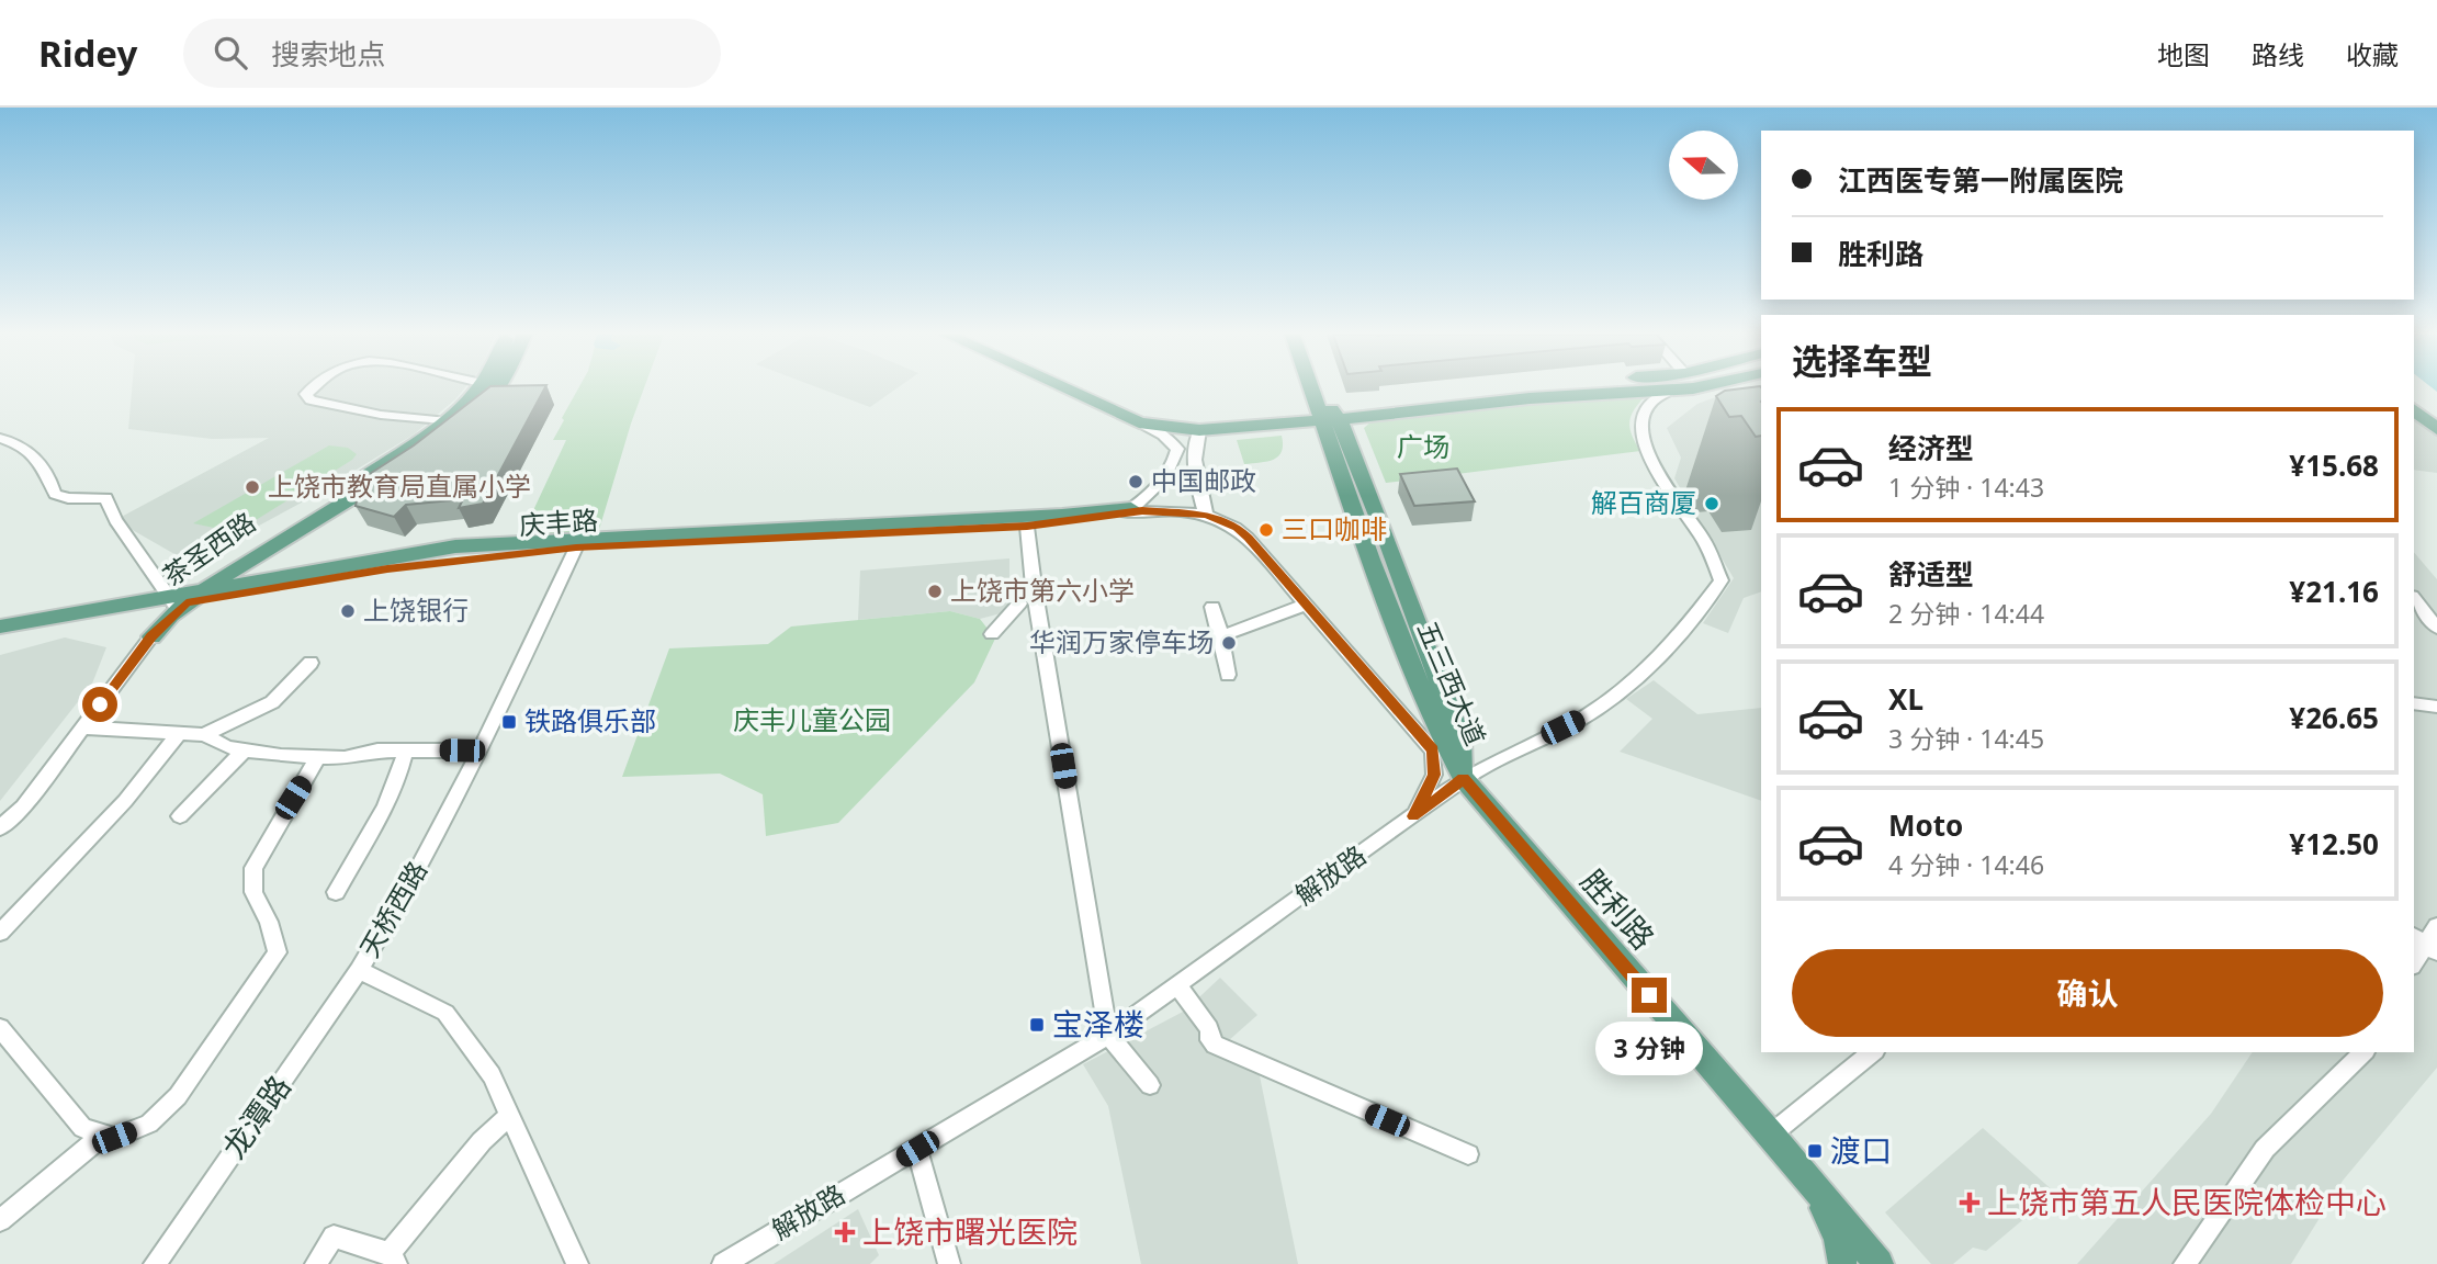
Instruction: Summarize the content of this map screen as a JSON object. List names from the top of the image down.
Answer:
{
  "streets": {
    "main road": [
      "庆丰路",
      "茶圣西路",
      "五三西大道",
      "胜利路"
    ],
    "street": ["解放路", "天桥西路", "龙潭路"]
  },
  "crossings": [
    ["庆丰路", "茶圣西路"],
    ["庆丰路", "天桥西路"],
    ["五三西大道", "解放路"],
    ["五三西大道", "胜利路"],
    ["解放路", "胜利路"],
    ["天桥西路", "龙潭路"]
  ],
  "parks": ["广场", "庆丰儿童公园"],
  "places": {
    "other": [
      "中国邮政",
      "上饶市教育局直属小学",
      "解百商厦",
      "三口咖啡",
      "上饶市第六小学",
      "上饶银行",
      "华润万家停车场"
    ],
    "transit": ["铁路俱乐部", "宝泽楼", "渡口"],
    "health": ["上饶市第五人民医院体检中心", "上饶市曙光医院"]
  },
  "north": "left",
  "page": {
    "header": "Ridey",
    "search": "搜索地点",
    "nav": ["地图", "路线", "收藏"],
    "banner": ["江西医专第一附属医院", "胜利路"],
    "heading": "选择车型",
    "list": [
      {
        "name": "经济型",
        "note": "1 分钟 · 14:43",
        "value": "¥15.68"
      },
      {
        "name": "舒适型",
        "note": "2 分钟 · 14:44",
        "value": "¥21.16"
      },
      {
        "name": "XL",
        "note": "3 分钟 · 14:45",
        "value": "¥26.65"
      },
      {
        "name": "Moto",
        "note": "4 分钟 · 14:46",
        "value": "¥12.50"
      }
    ],
    "buttons": "确认",
    "bubble": "3 分钟"
  }
}
